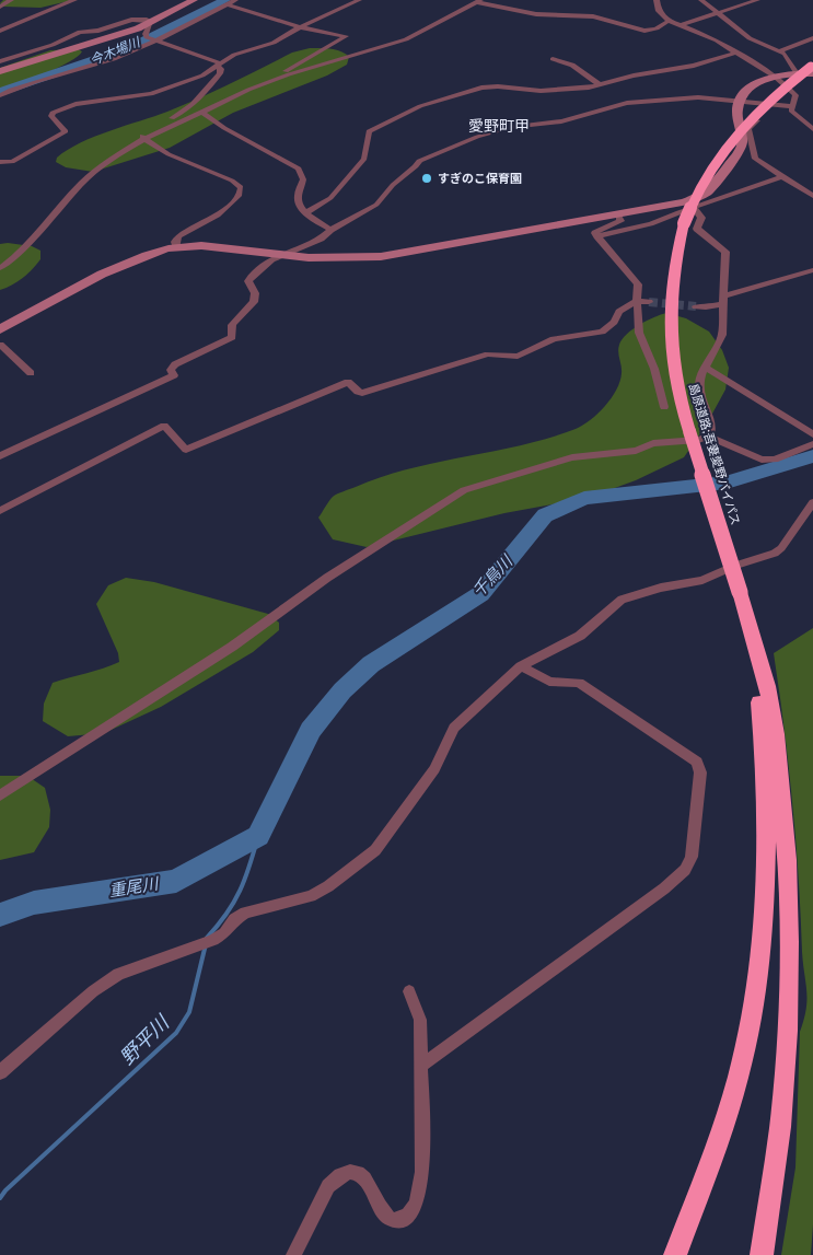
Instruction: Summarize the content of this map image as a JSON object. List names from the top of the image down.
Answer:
{
  "streets": {
    "highway": ["島原道路;吾妻愛野バイパス"]
  },
  "districts": ["愛野町甲"],
  "water": [
    "今木場川",
    "千鳥川",
    "重尾川",
    "野平川"
  ],
  "places": ["すぎのこ保育園"]
}
